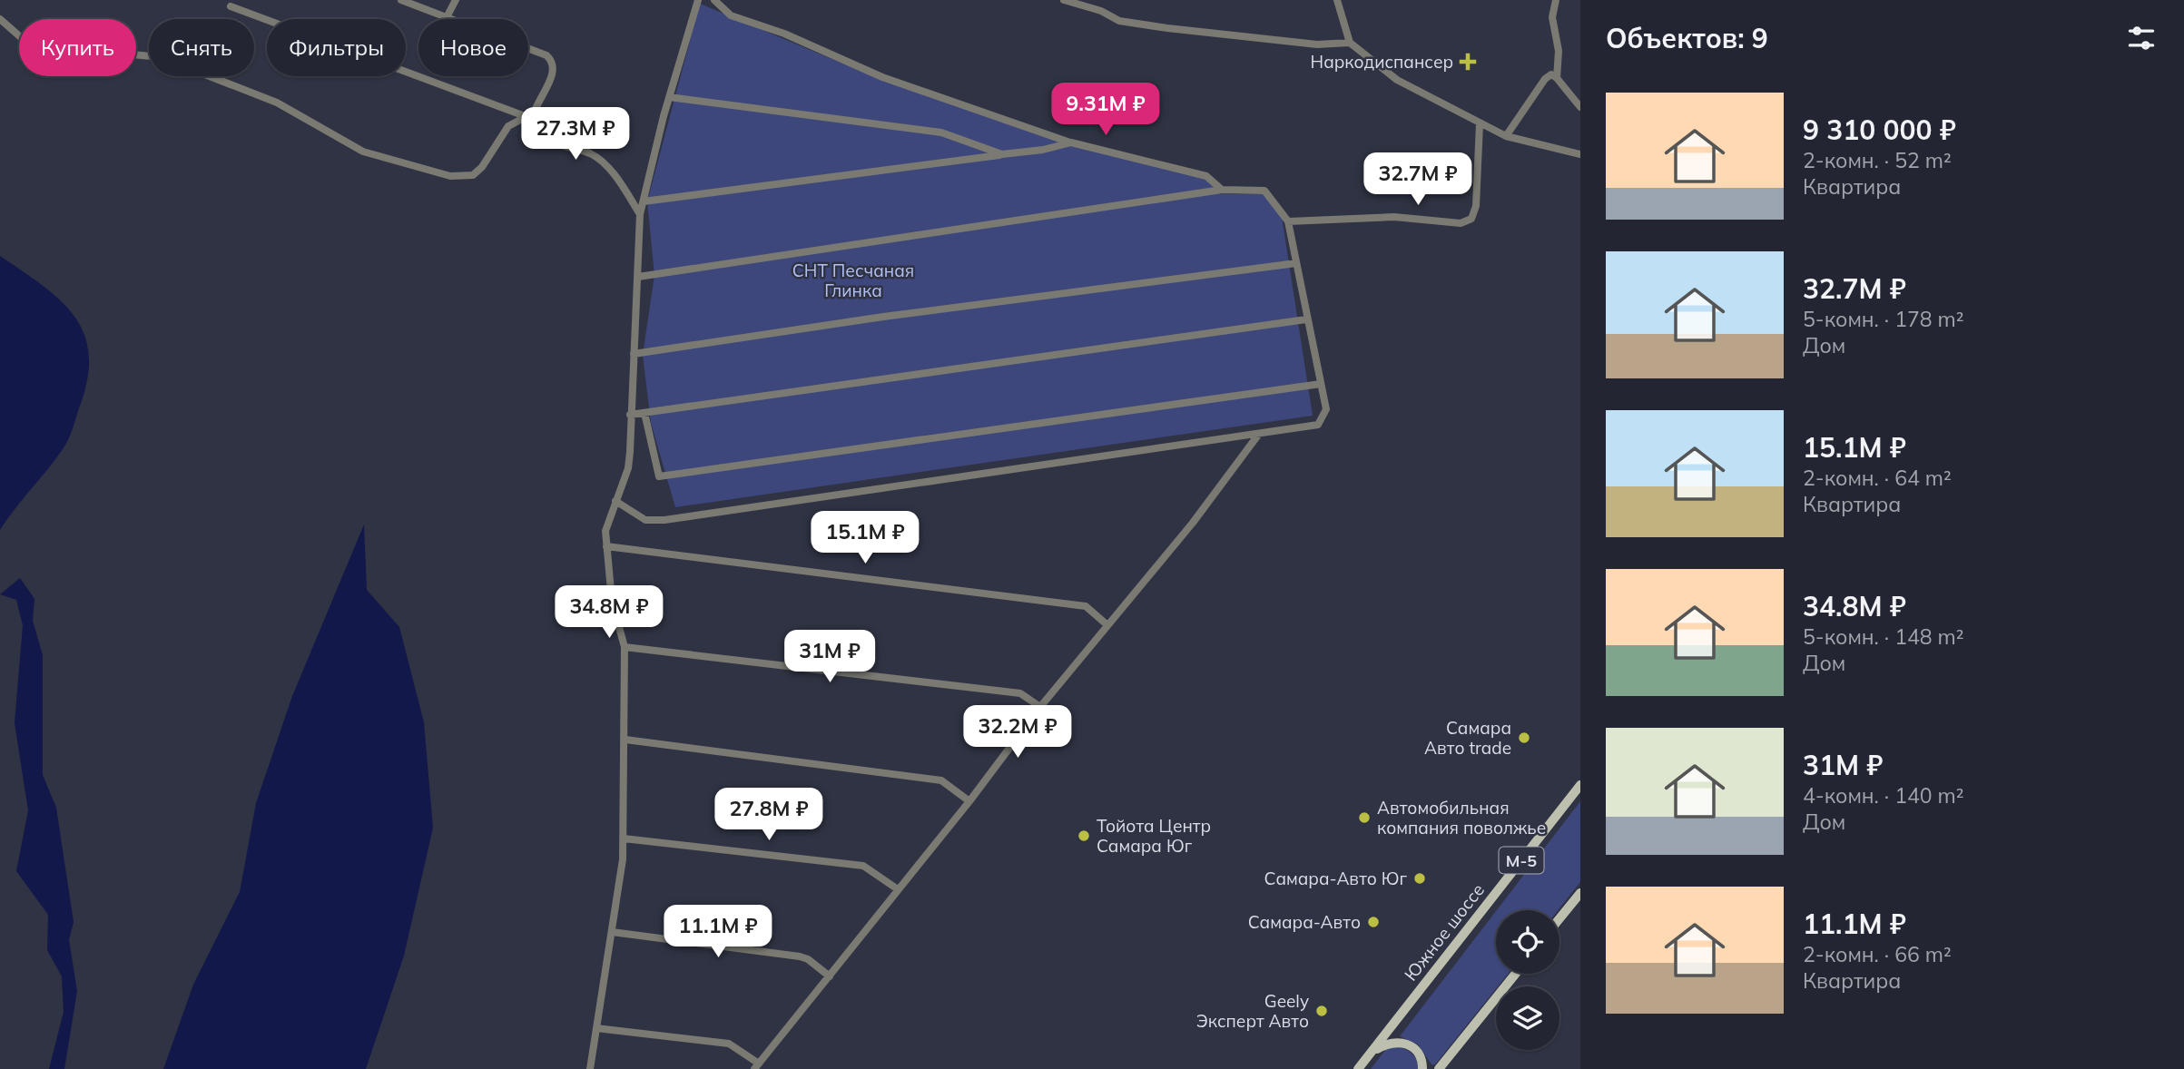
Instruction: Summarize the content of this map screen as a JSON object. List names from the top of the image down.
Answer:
{
  "streets": {
    "main road": ["М-5", "Южное шоссе"]
  },
  "parks": ["СНТ Песчаная Глинка"],
  "places": {
    "health": ["Наркодиспансер"],
    "other": [
      "Самара Авто trade",
      "Автомобильная компания поволжье",
      "Тойота Центр Самара Юг",
      "Самара-Авто Юг",
      "Самара-Авто",
      "Geely Эксперт Авто"
    ]
  },
  "page": {
    "heading": "Объектов: 9",
    "chip": [
      "Купить",
      "Снять",
      "Фильтры",
      "Новое"
    ],
    "list": [
      {
        "name": "9 310 000 ₽",
        "note": "2-комн. · 52 m² · Квартира"
      },
      {
        "name": "32.7M ₽",
        "note": "5-комн. · 178 m² · Дом"
      },
      {
        "name": "15.1M ₽",
        "note": "2-комн. · 64 m² · Квартира"
      },
      {
        "name": "34.8M ₽",
        "note": "5-комн. · 148 m² · Дом"
      },
      {
        "name": "31M ₽",
        "note": "4-комн. · 140 m² · Дом"
      },
      {
        "name": "11.1M ₽",
        "note": "2-комн. · 66 m² · Квартира"
      }
    ],
    "price": [
      "9.31M ₽",
      "27.3M ₽",
      "32.7M ₽",
      "15.1M ₽",
      "34.8M ₽",
      "31M ₽",
      "32.2M ₽",
      "27.8M ₽",
      "11.1M ₽"
    ]
  }
}
